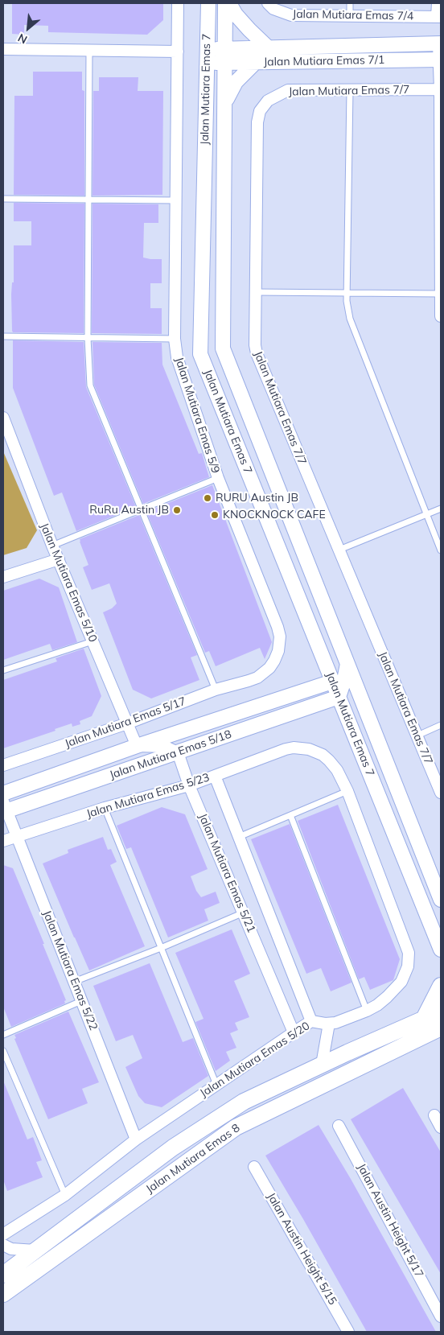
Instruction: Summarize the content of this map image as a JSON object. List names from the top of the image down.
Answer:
{
  "streets": {
    "main road": ["Jalan Mutiara Emas 8"],
    "street": [
      "Jalan Mutiara Emas 7/4",
      "Jalan Mutiara Emas 7/1",
      "Jalan Mutiara Emas 7",
      "Jalan Mutiara Emas 7/7",
      "Jalan Mutiara Emas 5/9",
      "Jalan Mutiara Emas 5/10",
      "Jalan Mutiara Emas 5/17",
      "Jalan Mutiara Emas 5/18",
      "Jalan Mutiara Emas 5/23",
      "Jalan Mutiara Emas 5/21",
      "Jalan Mutiara Emas 5/22",
      "Jalan Mutiara Emas 5/20",
      "Jalan Austin Height 5/17",
      "Jalan Austin Height 5/15"
    ]
  },
  "crossings": [
    ["Jalan Mutiara Emas 7/1", "Jalan Mutiara Emas 7"],
    ["Jalan Mutiara Emas 7", "Jalan Mutiara Emas 5/18"],
    ["Jalan Mutiara Emas 5/9", "Jalan Mutiara Emas 5/17"],
    ["Jalan Mutiara Emas 5/10", "Jalan Mutiara Emas 5/17"],
    ["Jalan Mutiara Emas 5/10", "Jalan Mutiara Emas 5/18"],
    ["Jalan Mutiara Emas 5/18", "Jalan Mutiara Emas 5/21"],
    ["Jalan Mutiara Emas 5/18", "Jalan Mutiara Emas 5/22"],
    ["Jalan Mutiara Emas 5/23", "Jalan Mutiara Emas 5/21"],
    ["Jalan Mutiara Emas 5/23", "Jalan Mutiara Emas 5/22"],
    ["Jalan Mutiara Emas 5/23", "Jalan Mutiara Emas 5/20"],
    ["Jalan Mutiara Emas 5/21", "Jalan Mutiara Emas 5/20"],
    ["Jalan Mutiara Emas 5/22", "Jalan Mutiara Emas 5/20"]
  ],
  "places": ["RURU Austin JB", "RuRu Austin JB", "KNOCKNOCK CAFE"],
  "north": "bottom left"
}
